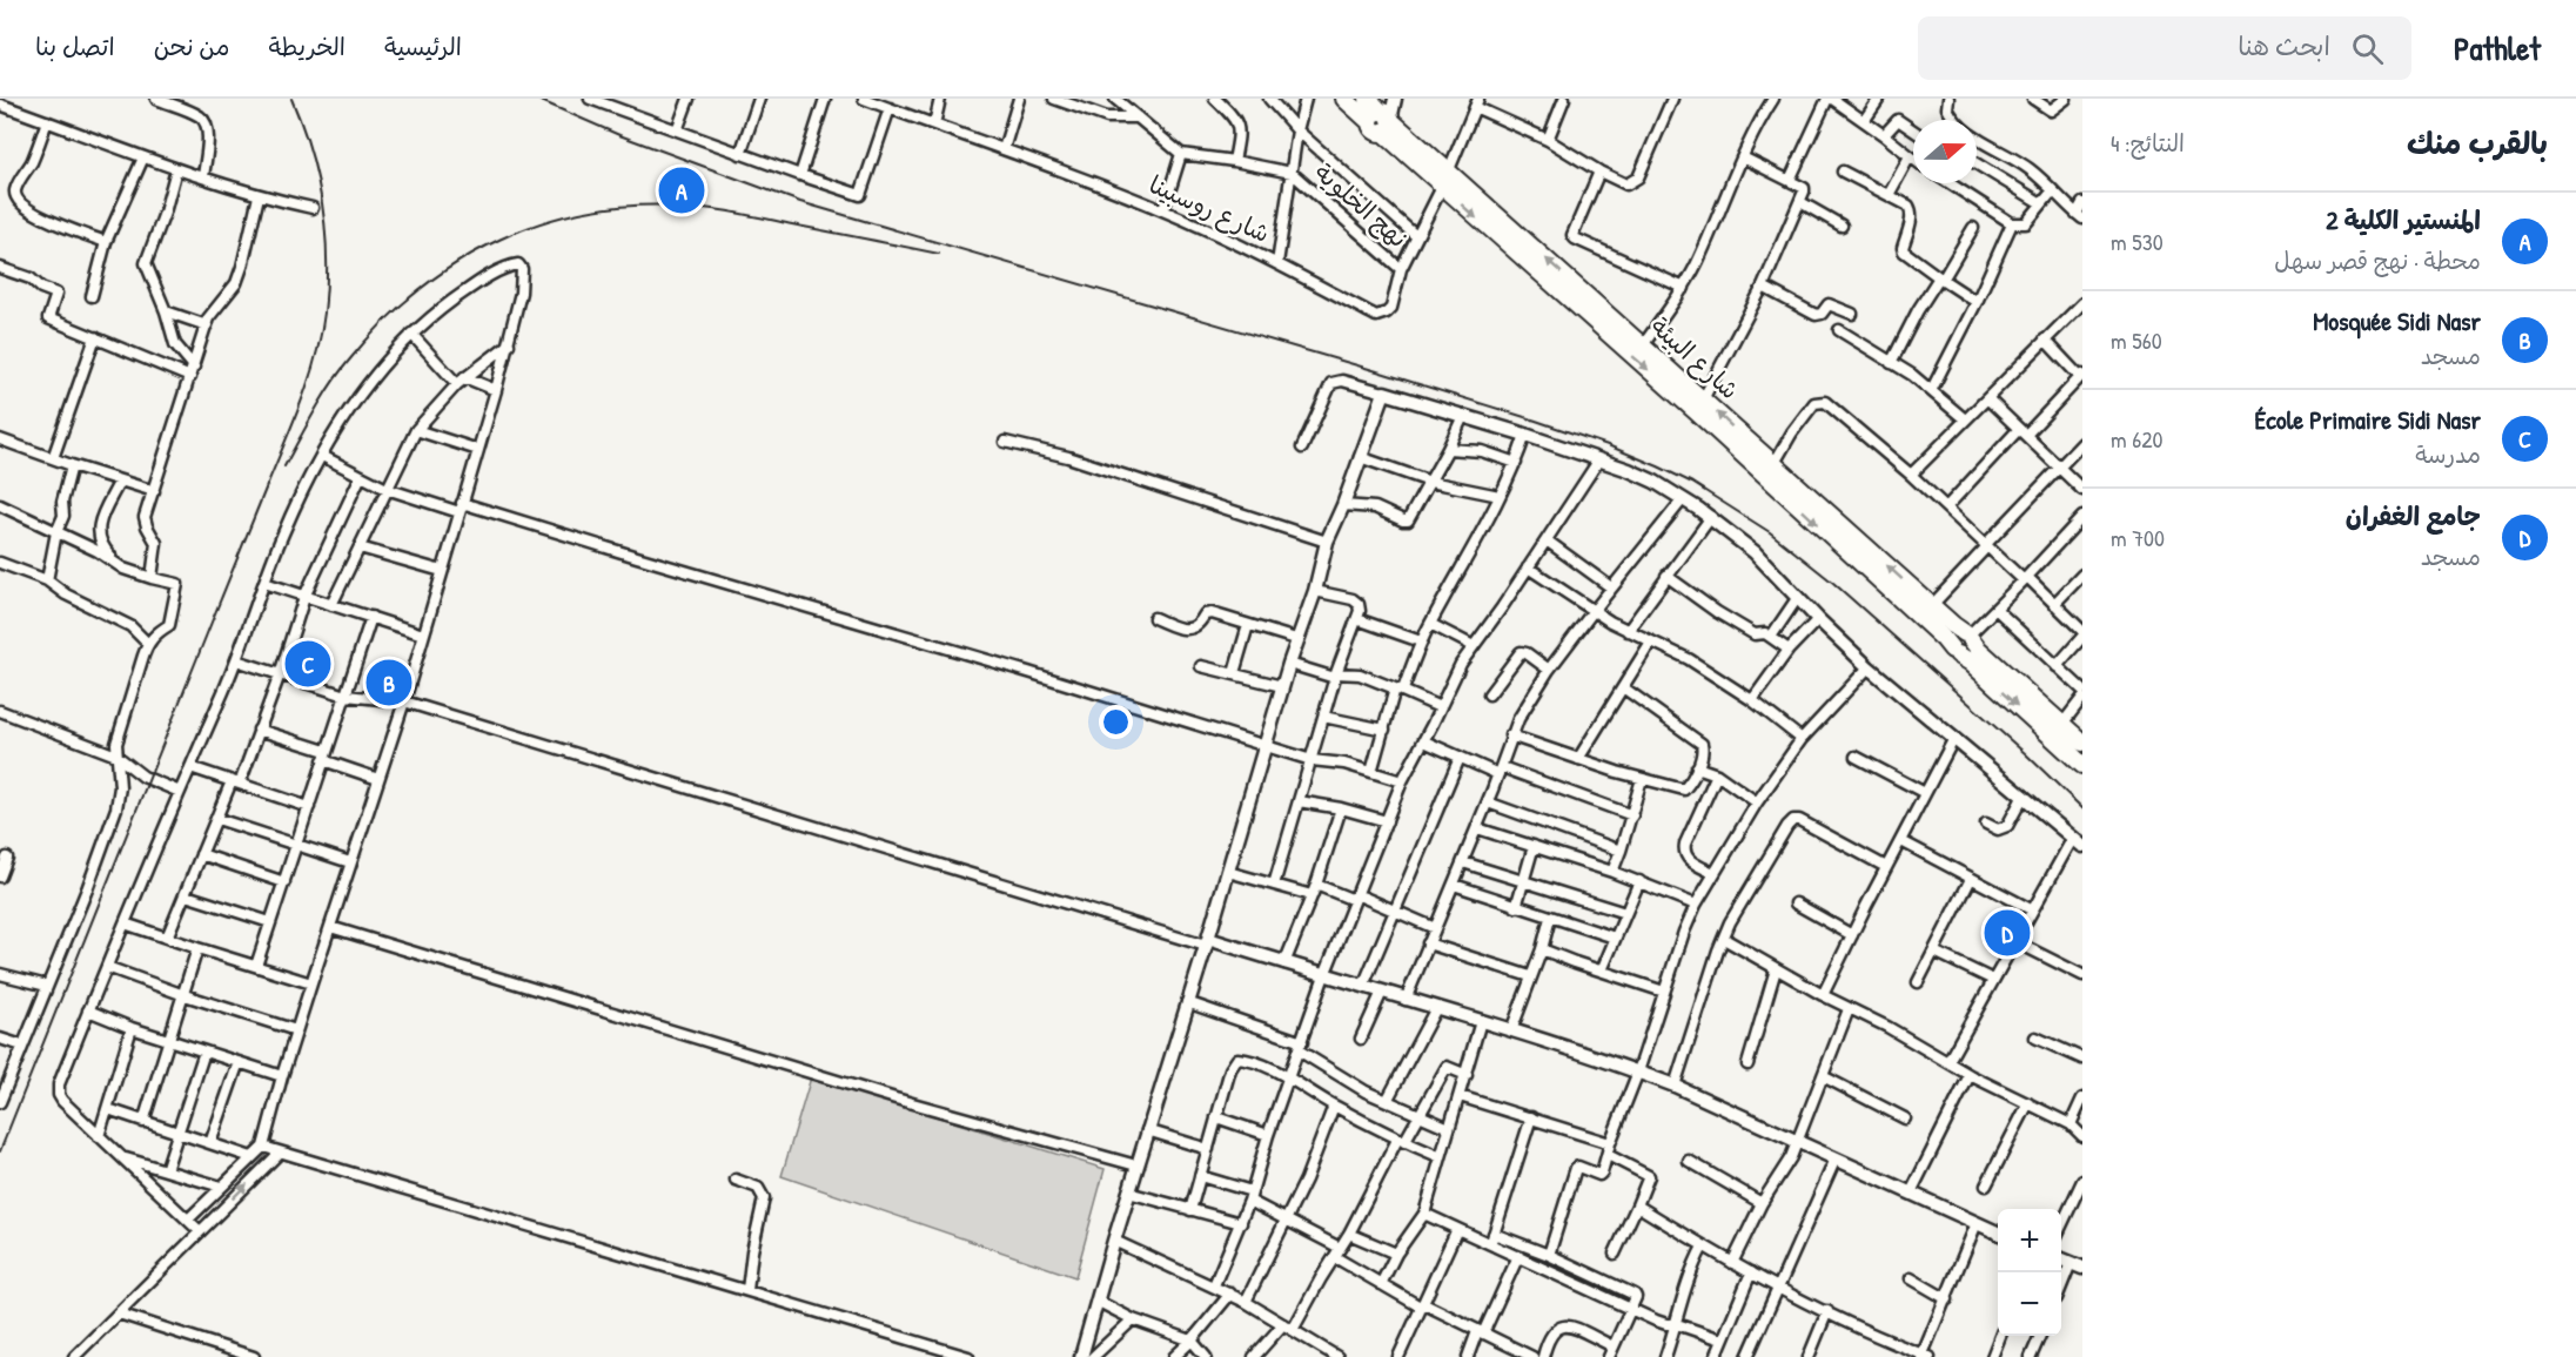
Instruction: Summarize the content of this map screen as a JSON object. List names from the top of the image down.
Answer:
{
  "streets": {
    "main road": ["شارع البيئة"],
    "street": ["نهج الخلوية", "شارع روسبينا"]
  },
  "crossings": [
    ["نهج الخلوية", "شارع روسبينا"],
    ["شارع روسبينا", "شارع البيئة"]
  ],
  "north": "right",
  "page": {
    "header": "Pathlet",
    "search": "ابحث هنا",
    "nav": [
      "الرئيسية",
      "الخريطة",
      "من نحن",
      "اتصل بنا"
    ],
    "heading": ["بالقرب منك", "النتائج: 4"],
    "pins": [
      "A",
      "C",
      "B",
      "D"
    ],
    "list": [
      {
        "mark": "A",
        "name": "المنستير الكلية 2",
        "note": "محطة · نهج قصر سهل",
        "value": "530 m"
      },
      {
        "mark": "B",
        "name": "Mosquée Sidi Nasr",
        "note": "مسجد",
        "value": "560 m"
      },
      {
        "mark": "C",
        "name": "École Primaire Sidi Nasr",
        "note": "مدرسة",
        "value": "620 m"
      },
      {
        "mark": "D",
        "name": "جامع الغفران",
        "note": "مسجد",
        "value": "700 m"
      }
    ],
    "map_buttons": ["+", "−"]
  }
}
